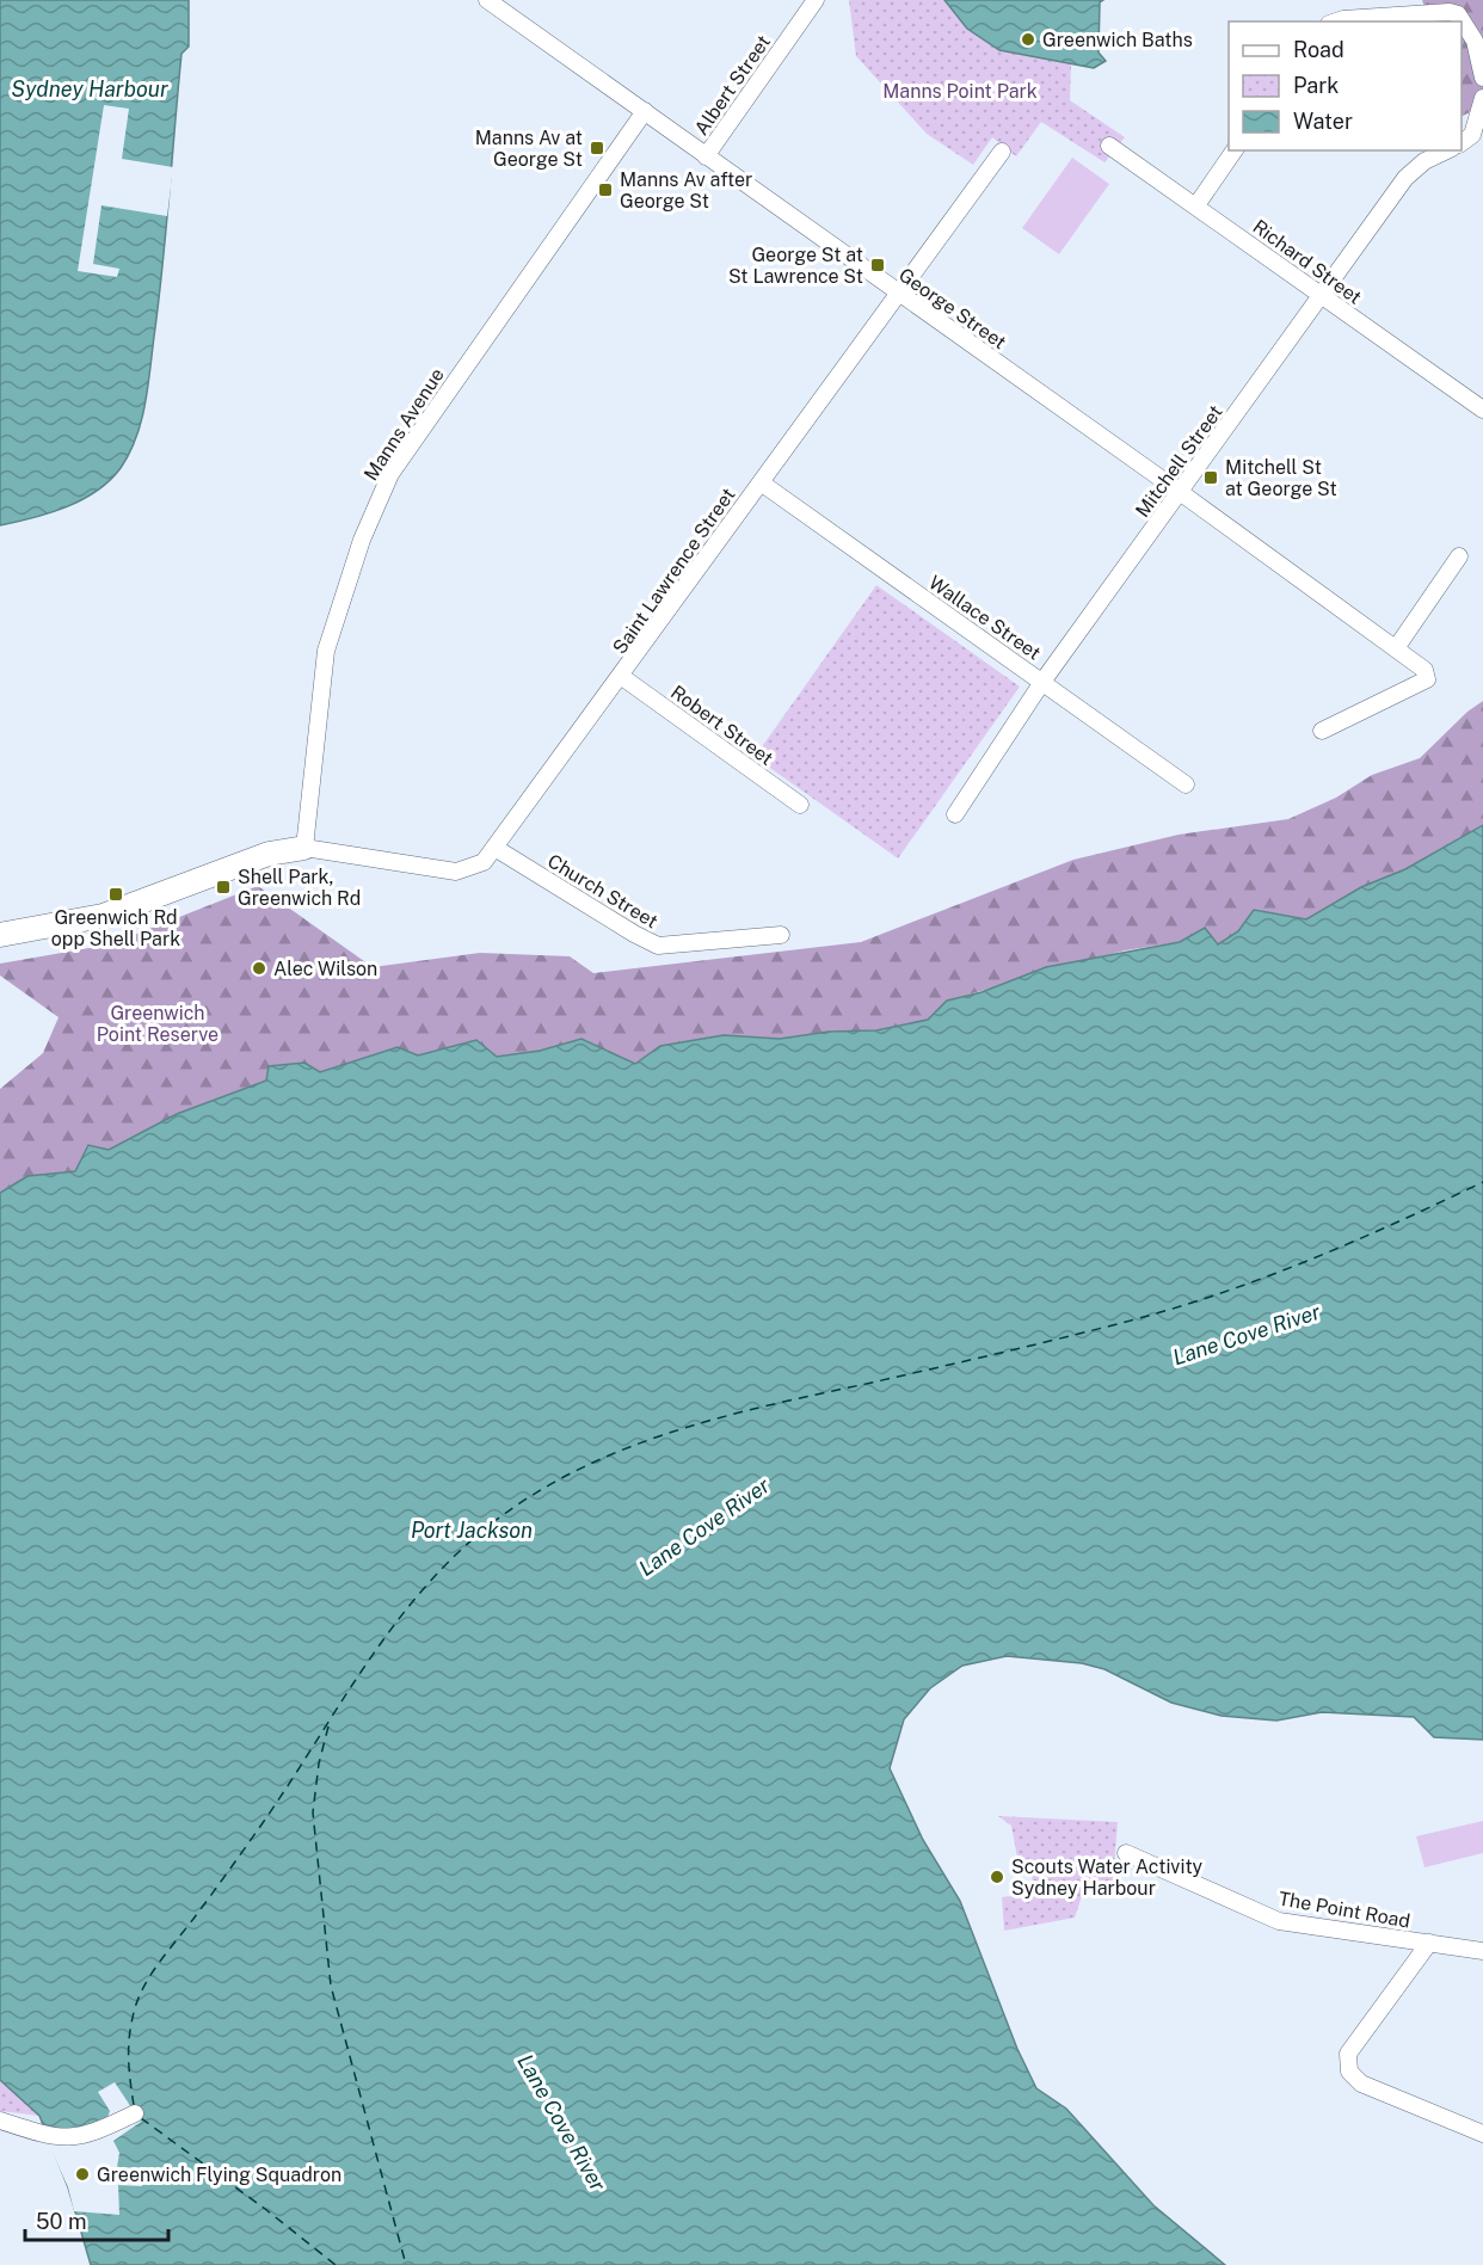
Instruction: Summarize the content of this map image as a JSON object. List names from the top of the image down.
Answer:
{
  "streets": {
    "street": [
      "Albert Street",
      "Richard Street",
      "George Street",
      "Manns Avenue",
      "Mitchell Street",
      "Saint Lawrence Street",
      "Wallace Street",
      "Robert Street",
      "Church Street",
      "The Point Road"
    ]
  },
  "crossings": [
    ["Albert Street", "George Street"],
    ["Richard Street", "Mitchell Street"],
    ["George Street", "Manns Avenue"],
    ["George Street", "Mitchell Street"],
    ["George Street", "Saint Lawrence Street"],
    ["Manns Avenue", "Saint Lawrence Street"],
    ["Mitchell Street", "Wallace Street"],
    ["Saint Lawrence Street", "Wallace Street"],
    ["Saint Lawrence Street", "Robert Street"],
    ["Saint Lawrence Street", "Church Street"]
  ],
  "water": ["Sydney Harbour", "Lane Cove River", "Port Jackson"],
  "parks": ["Manns Point Park", "Greenwich Point Reserve"],
  "places": {
    "other": [
      "Greenwich Baths",
      "Alec Wilson",
      "Scouts Water Activity Sydney Harbour",
      "Greenwich Flying Squadron"
    ],
    "transit": [
      "Manns Av at George St",
      "Manns Av after George St",
      "George St at St Lawrence St",
      "Mitchell St at George St",
      "Shell Park, Greenwich Rd",
      "Greenwich Rd opp Shell Park"
    ]
  },
  "legend": ["Road", "Park", "Water"],
  "scale_bar": "50 m"
}
